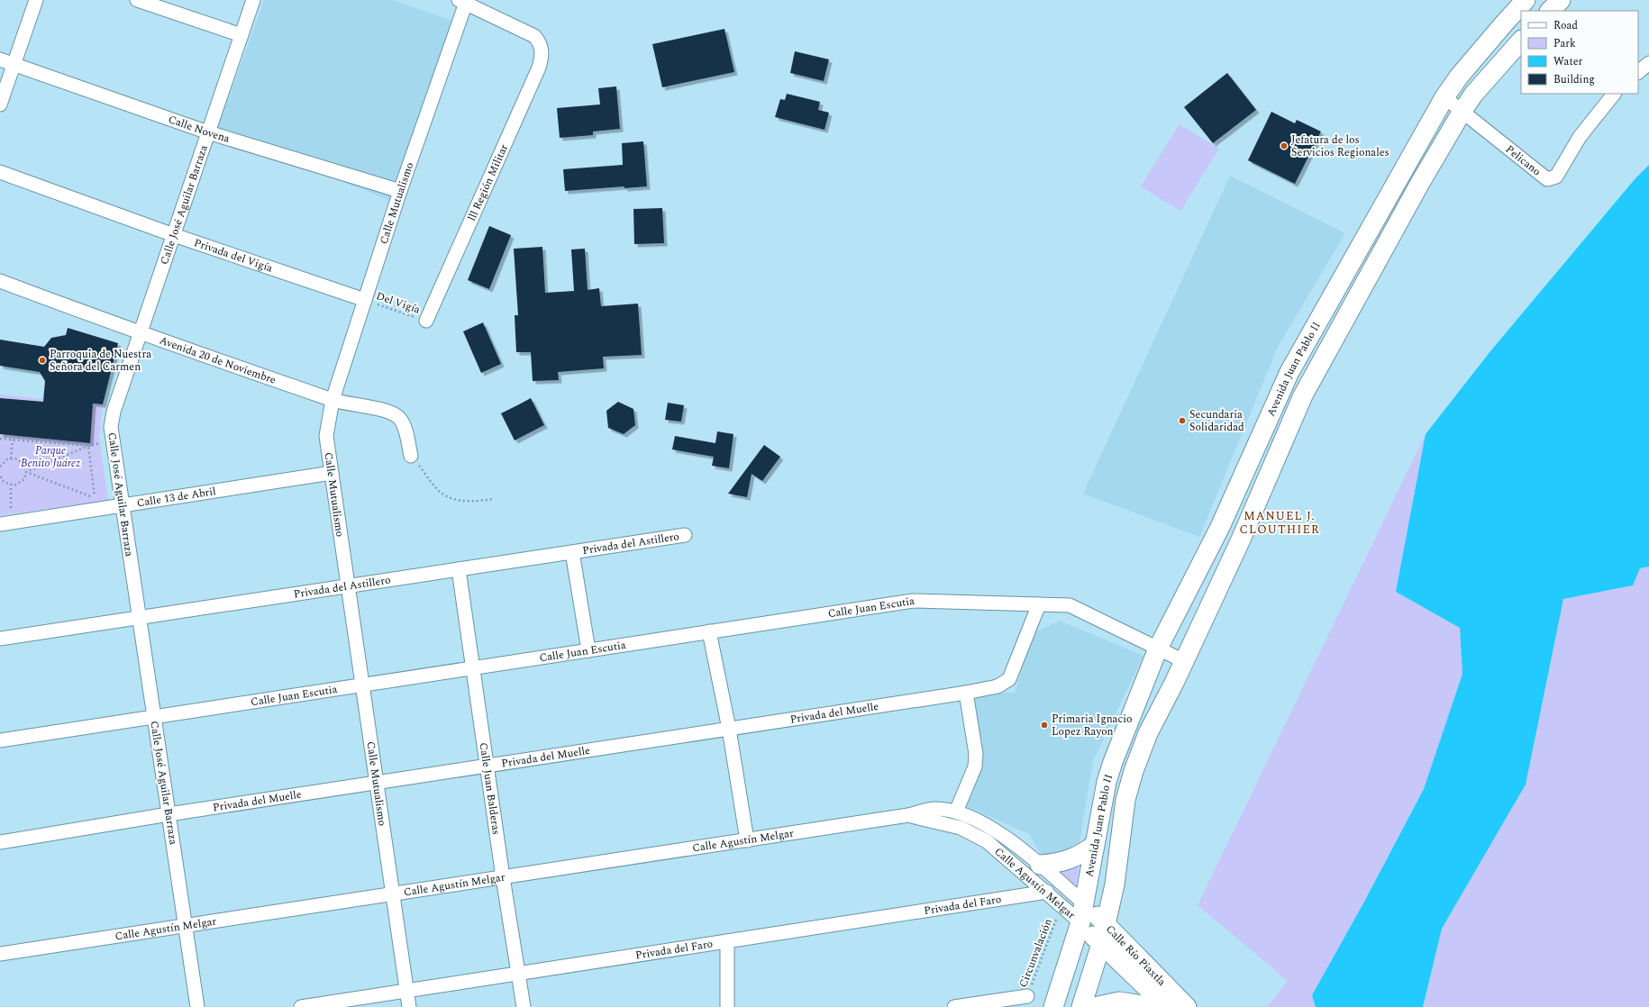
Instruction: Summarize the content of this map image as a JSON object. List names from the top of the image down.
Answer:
{
  "streets": {
    "main road": ["Avenida Juan Pablo II", "Calle Río Piaxtla"],
    "street": [
      "Calle Novena",
      "Pelicano",
      "lll Región Militar",
      "Calle Mutualismo",
      "Calle José Aguilar Barraza",
      "Privada del Vigía",
      "Avenida 20 de Noviembre",
      "Calle 13 de Abril",
      "Privada del Astillero",
      "Calle Juan Escutia",
      "Privada del Muelle",
      "Calle Juan Balderas",
      "Calle Agustín Melgar",
      "Privada del Faro"
    ],
    "path": ["Del Vigía", "Circunvalación"]
  },
  "crossings": [
    ["Calle Novena", "Calle Mutualismo"],
    ["Calle Novena", "Calle José Aguilar Barraza"],
    ["Pelicano", "Avenida Juan Pablo II"],
    ["lll Región Militar", "Calle Mutualismo"],
    ["lll Región Militar", "Del Vigía"],
    ["Calle Mutualismo", "Privada del Vigía"],
    ["Calle Mutualismo", "Del Vigía"],
    ["Calle Mutualismo", "Avenida 20 de Noviembre"],
    ["Calle Mutualismo", "Calle 13 de Abril"],
    ["Calle Mutualismo", "Privada del Astillero"],
    ["Calle Mutualismo", "Calle Juan Escutia"],
    ["Calle Mutualismo", "Privada del Muelle"],
    ["Calle Mutualismo", "Calle Agustín Melgar"],
    ["Calle Mutualismo", "Privada del Faro"],
    ["Calle José Aguilar Barraza", "Privada del Vigía"],
    ["Calle José Aguilar Barraza", "Avenida 20 de Noviembre"],
    ["Calle José Aguilar Barraza", "Calle 13 de Abril"],
    ["Calle José Aguilar Barraza", "Privada del Astillero"],
    ["Calle José Aguilar Barraza", "Calle Juan Escutia"],
    ["Calle José Aguilar Barraza", "Privada del Muelle"],
    ["Calle José Aguilar Barraza", "Calle Agustín Melgar"],
    ["Privada del Vigía", "Del Vigía"],
    ["Avenida Juan Pablo II", "Calle Juan Escutia"],
    ["Avenida Juan Pablo II", "Calle Agustín Melgar"],
    ["Avenida Juan Pablo II", "Calle Río Piaxtla"],
    ["Privada del Astillero", "Calle Juan Balderas"],
    ["Calle Juan Escutia", "Privada del Muelle"],
    ["Calle Juan Escutia", "Calle Juan Balderas"],
    ["Privada del Muelle", "Calle Juan Balderas"],
    ["Calle Juan Balderas", "Calle Agustín Melgar"],
    ["Calle Juan Balderas", "Privada del Faro"],
    ["Calle Agustín Melgar", "Privada del Faro"],
    ["Calle Agustín Melgar", "Circunvalación"],
    ["Calle Agustín Melgar", "Calle Río Piaxtla"]
  ],
  "districts": ["MANUEL J. CLOUTHIER"],
  "parks": ["Parque Benito Juárez"],
  "places": [
    "Jefatura de los Servicios Regionales",
    "Parroquia de Nuestra Señora del Carmen",
    "Secundaria Solidaridad",
    "Primaria Ignacio Lopez Rayon"
  ],
  "legend": [
    "Road",
    "Park",
    "Water",
    "Building"
  ]
}
